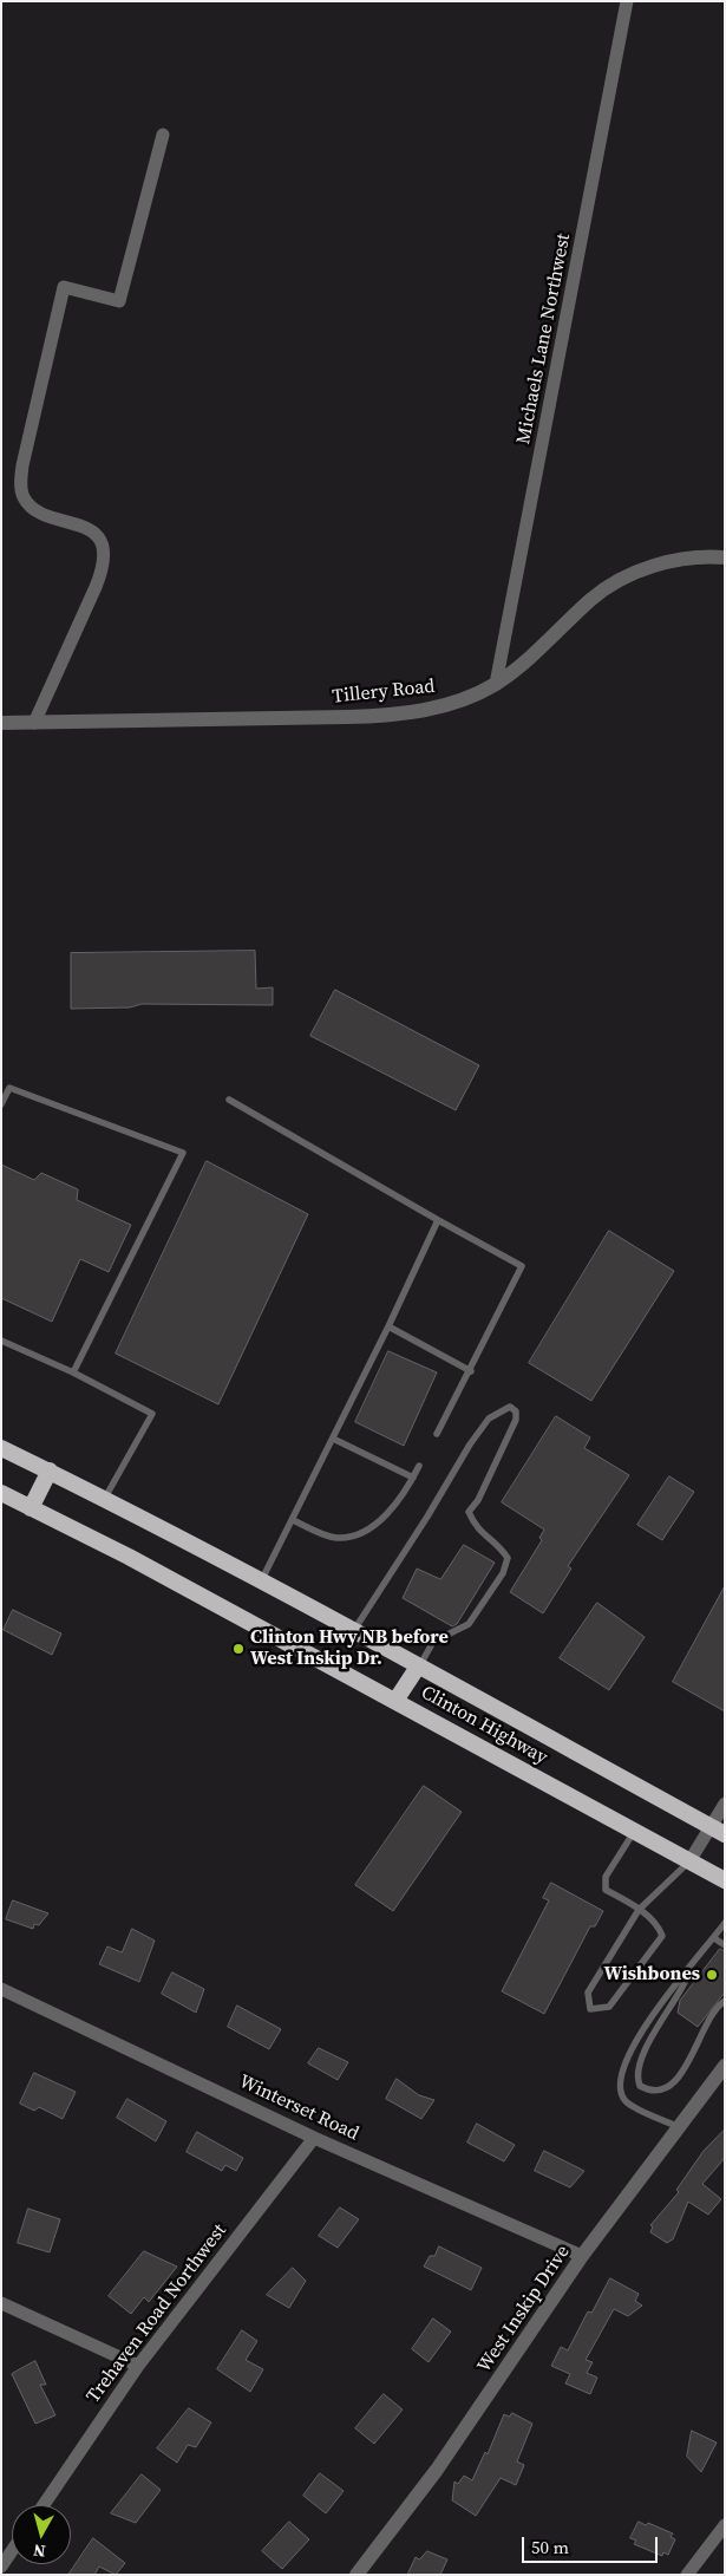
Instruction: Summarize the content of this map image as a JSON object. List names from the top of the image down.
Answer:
{
  "streets": {
    "highway": ["Clinton Highway"],
    "street": [
      "Michaels Lane Northwest",
      "Tillery Road",
      "Winterset Road",
      "West Inskip Drive",
      "Trehaven Road Northwest"
    ]
  },
  "crossings": [
    ["Michaels Lane Northwest", "Tillery Road"],
    ["Winterset Road", "West Inskip Drive"],
    ["Winterset Road", "Trehaven Road Northwest"]
  ],
  "places": ["Clinton Hwy NB before West Inskip Dr.", "Wishbones"],
  "scale_bar": "50 m",
  "north": "bottom"
}
